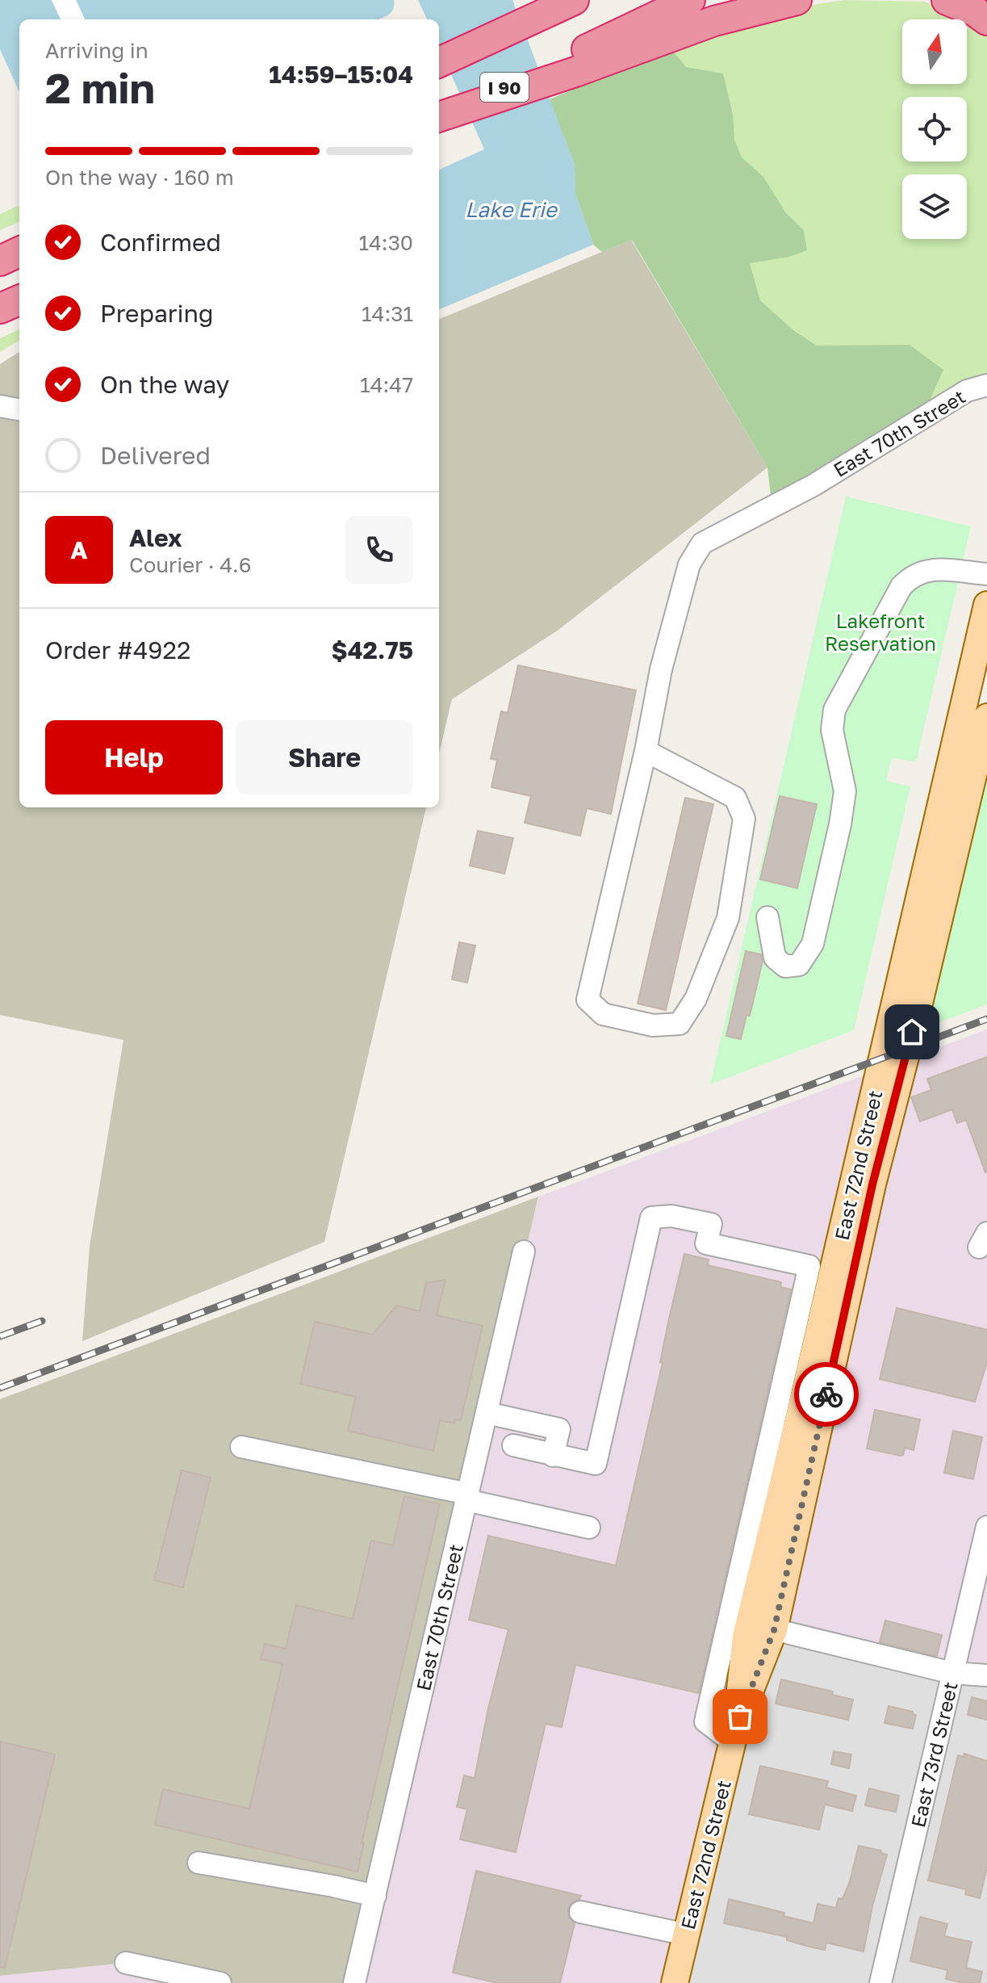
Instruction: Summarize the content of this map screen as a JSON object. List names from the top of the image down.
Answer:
{
  "streets": {
    "highway": ["I 90"],
    "main road": ["East 72nd Street"],
    "street": ["East 70th Street", "East 73rd Street"]
  },
  "water": ["Lake Erie"],
  "parks": ["Lakefront Reservation"],
  "north": "top",
  "page": {
    "heading": ["2 min", "Arriving in", "14:59–15:04"],
    "panel": [
      "Alex",
      "Courier · 4.6",
      "Order #4922",
      "$42.75"
    ],
    "bar": "On the way · 160 m",
    "list": [
      ["Confirmed", "14:30"],
      ["Preparing", "14:31"],
      ["On the way", "14:47"],
      "Delivered"
    ],
    "round": "A",
    "buttons": ["Help", "Share"]
  }
}
